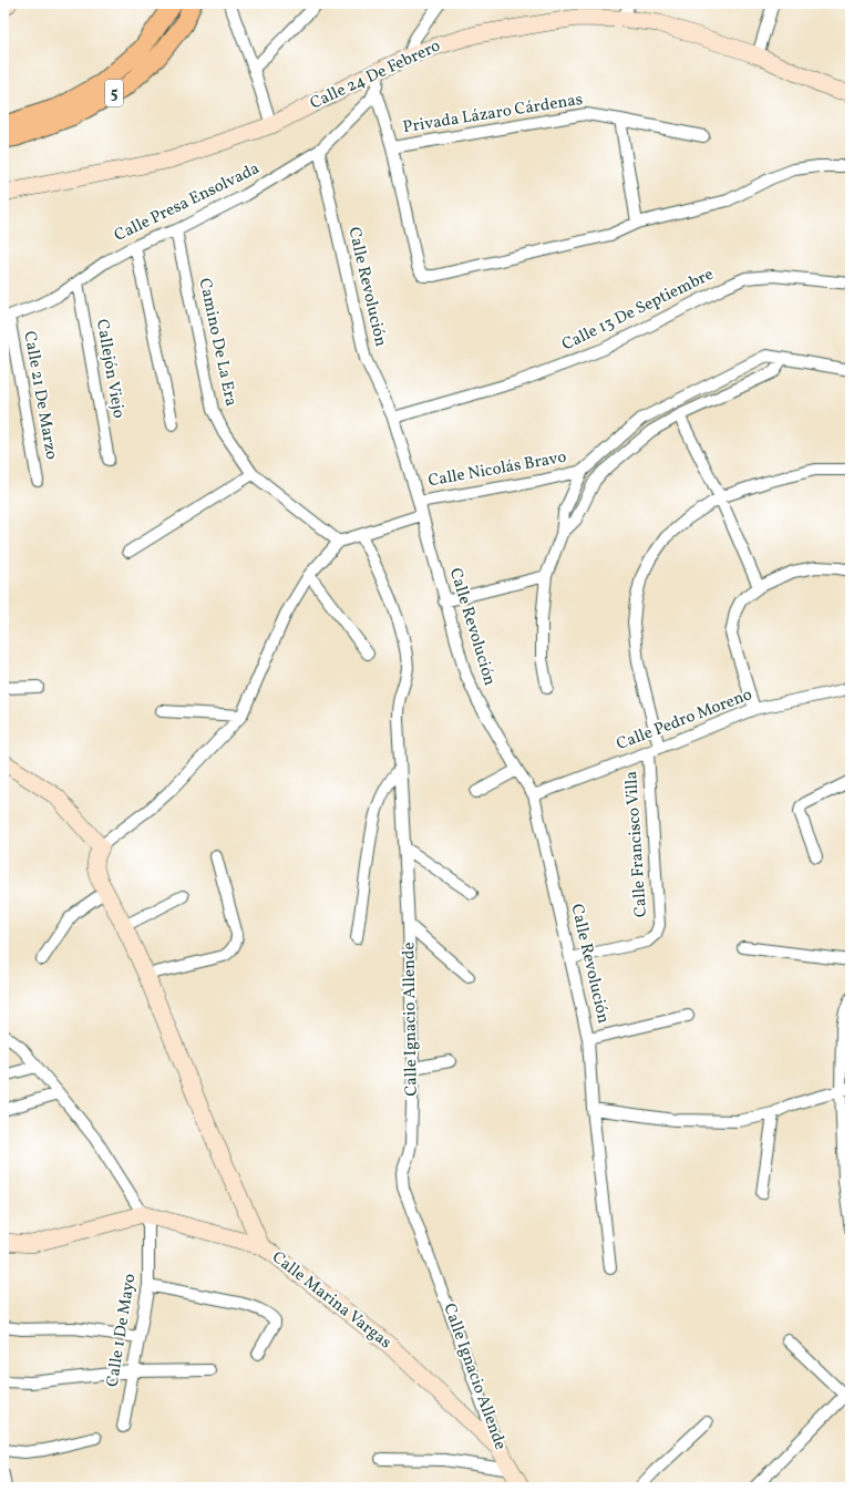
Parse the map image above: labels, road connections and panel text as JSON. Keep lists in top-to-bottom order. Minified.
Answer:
{"streets":{"main road":["5"],"street":["Calle 24 De Febrero","Privada Lázaro Cárdenas","Calle Presa Ensolvada","Calle Revolución","Calle 13 De Septiembre","Camino De La Era","Callejón Viejo","Calle 21 De Marzo","Calle Nicolás Bravo","Calle Pedro Moreno","Calle Francisco Villa","Calle Ignacio Allende","Calle Marina Vargas","Calle 1 De Mayo"]},"crossings":[["Calle Presa Ensolvada","Calle Revolución"],["Calle Presa Ensolvada","Camino De La Era"],["Calle Presa Ensolvada","Callejón Viejo"],["Calle Presa Ensolvada","Calle 21 De Marzo"],["Calle Revolución","Calle 13 De Septiembre"],["Calle Revolución","Calle Nicolás Bravo"],["Calle Revolución","Calle Pedro Moreno"],["Calle Revolución","Calle Francisco Villa"],["Calle Pedro Moreno","Calle Francisco Villa"],["Calle Ignacio Allende","Calle Marina Vargas"],["Calle Marina Vargas","Calle 1 De Mayo"]]}
